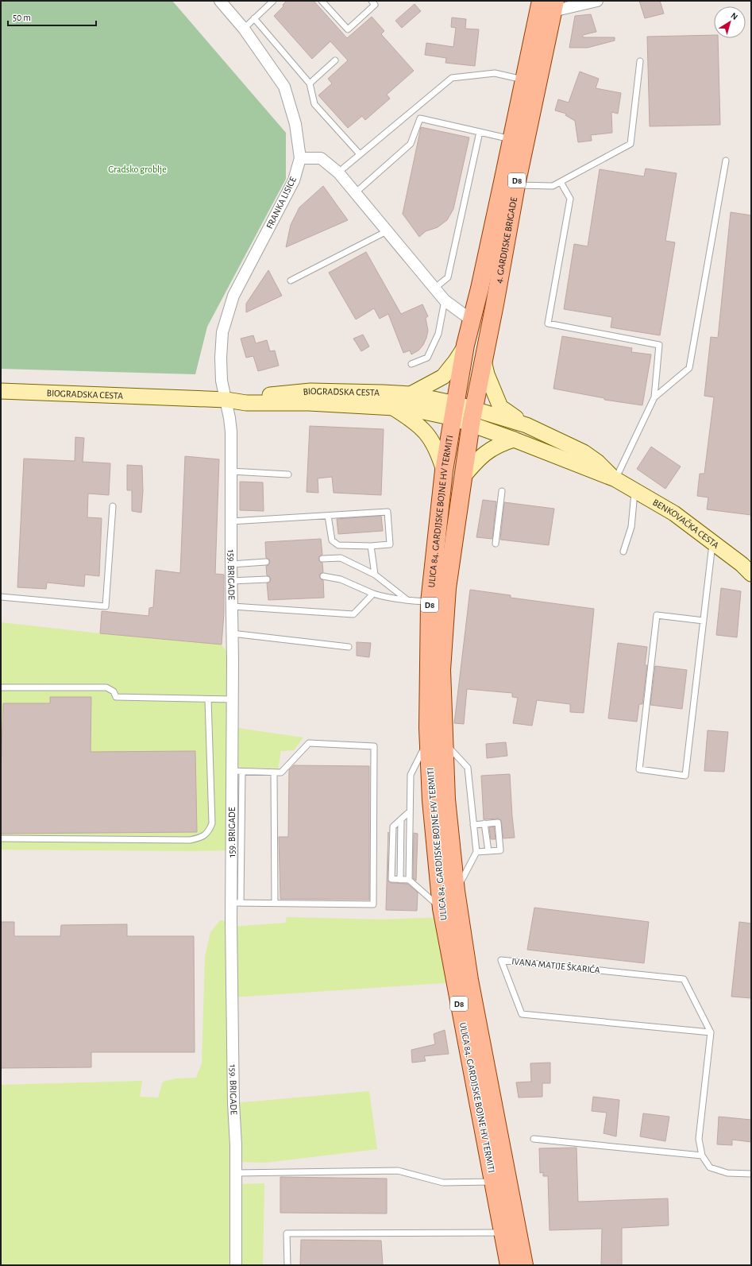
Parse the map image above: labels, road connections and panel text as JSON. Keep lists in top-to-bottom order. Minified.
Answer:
{"streets":{"main road":["D8","4. GARDIJSKE BRIGADE","BIOGRADSKA CESTA","ULICA 84. GARDIJSKE BOJNE HV TERMITI","BENKOVAČKA CESTA"],"street":["FRANKA LISICE","159. BRIGADE"],"lane":["IVANA MATIJE ŠKARIĆA"]},"crossings":[["FRANKA LISICE","BIOGRADSKA CESTA"],["FRANKA LISICE","159. BRIGADE"],["4. GARDIJSKE BRIGADE","BIOGRADSKA CESTA"],["4. GARDIJSKE BRIGADE","ULICA 84. GARDIJSKE BOJNE HV TERMITI"],["4. GARDIJSKE BRIGADE","BENKOVAČKA CESTA"],["BIOGRADSKA CESTA","ULICA 84. GARDIJSKE BOJNE HV TERMITI"],["BIOGRADSKA CESTA","159. BRIGADE"],["ULICA 84. GARDIJSKE BOJNE HV TERMITI","BENKOVAČKA CESTA"]],"parks":["Gradsko groblje"],"scale_bar":"50 m","north":"top right"}
